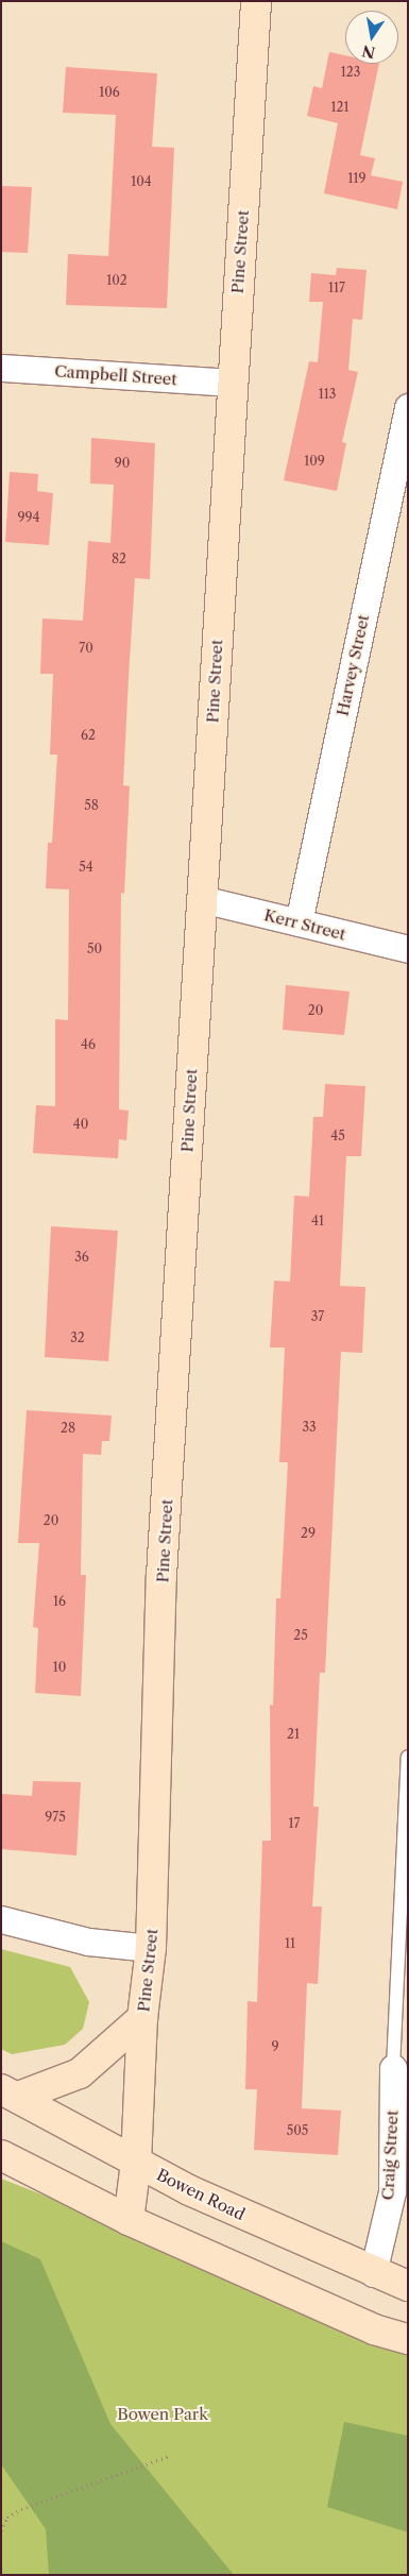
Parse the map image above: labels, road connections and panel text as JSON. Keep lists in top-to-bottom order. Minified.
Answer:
{"streets":{"street":["Pine Street","Campbell Street","Harvey Street","Kerr Street","Craig Street","Bowen Road"]},"crossings":[["Pine Street","Campbell Street"],["Pine Street","Kerr Street"],["Pine Street","Bowen Road"],["Harvey Street","Kerr Street"],["Craig Street","Bowen Road"]],"parks":["Bowen Park"],"house_numbers":["123","106","121","119","104","102","117","113","109","90","994","82","70","62","58","54","50","20","46","40","45","41","36","37","32","33","28","20","29","16","25","10","21","975","17","11","9","505"],"north":"bottom"}
